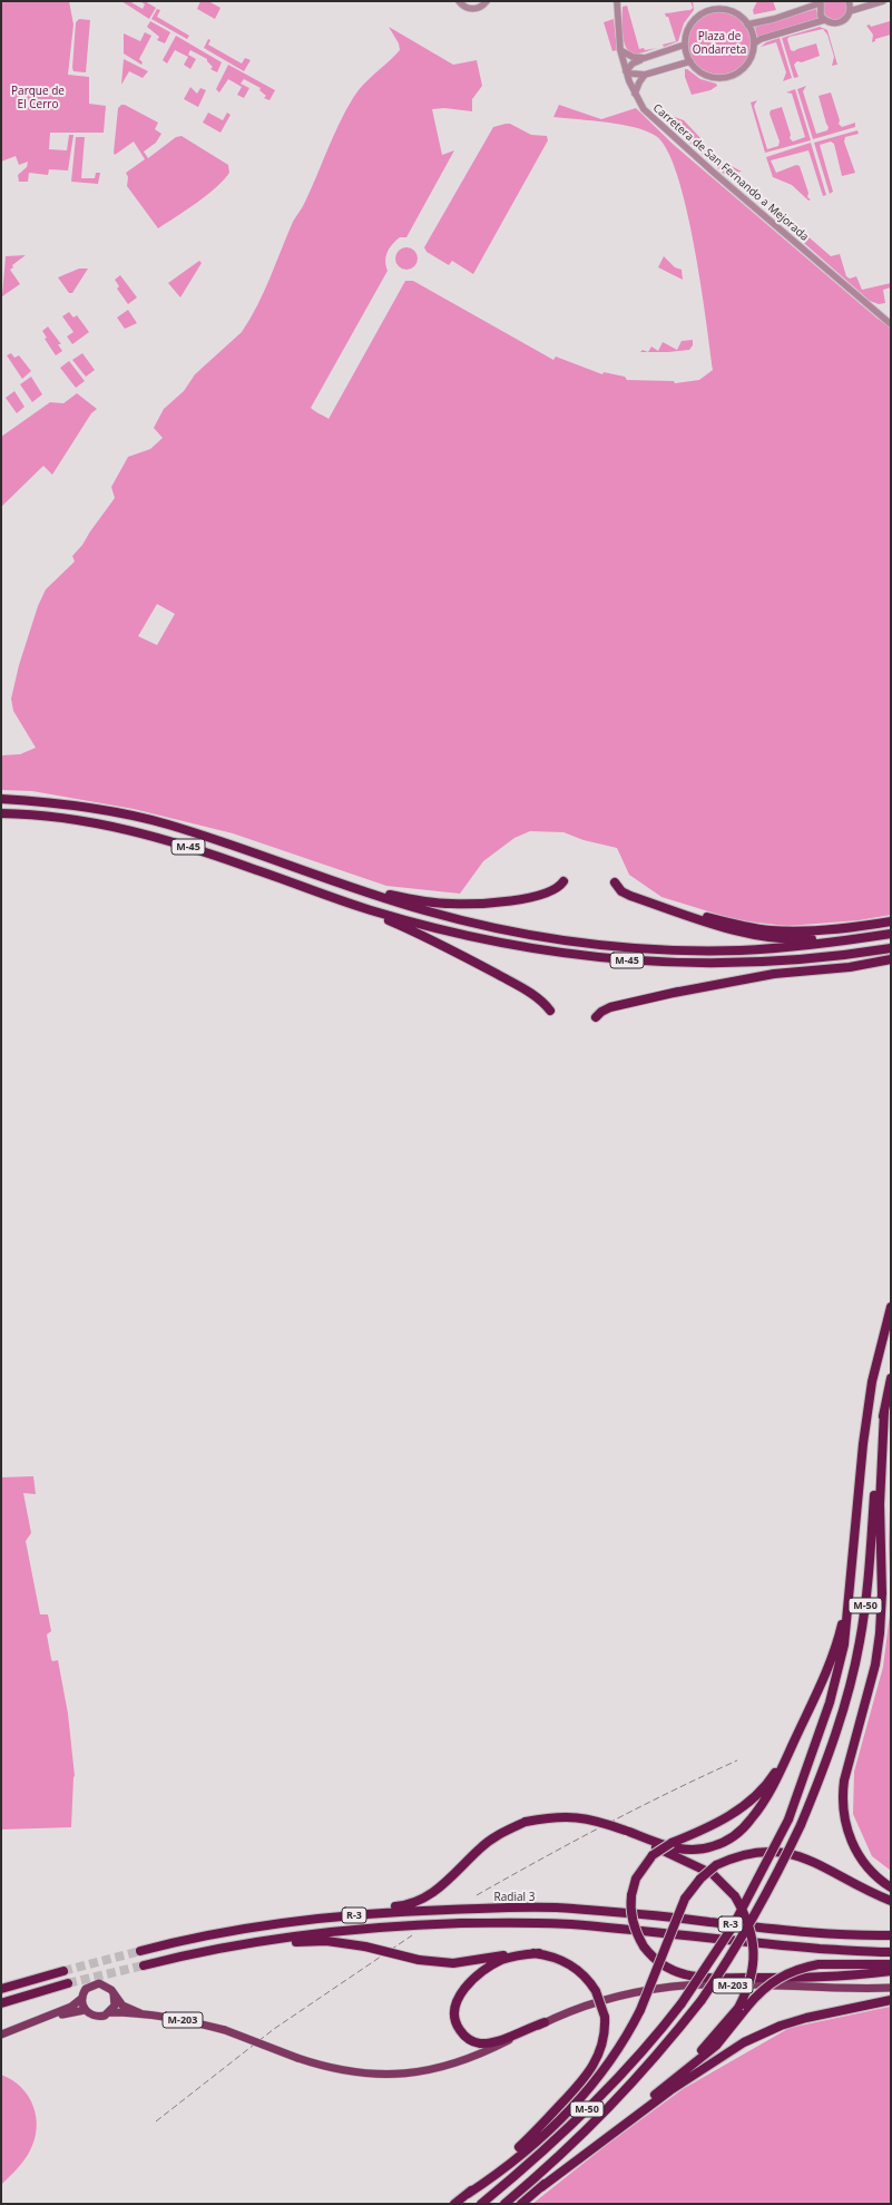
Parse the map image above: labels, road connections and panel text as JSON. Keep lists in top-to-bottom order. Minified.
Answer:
{"streets":{"highway":["M-45","M-50","Radial 3","R-3"],"main road":["M-203"],"street":["Carretera de San Fernando a Mejorada"]},"parks":["Plaza de Ondarreta","Parque de El Cerro"]}
